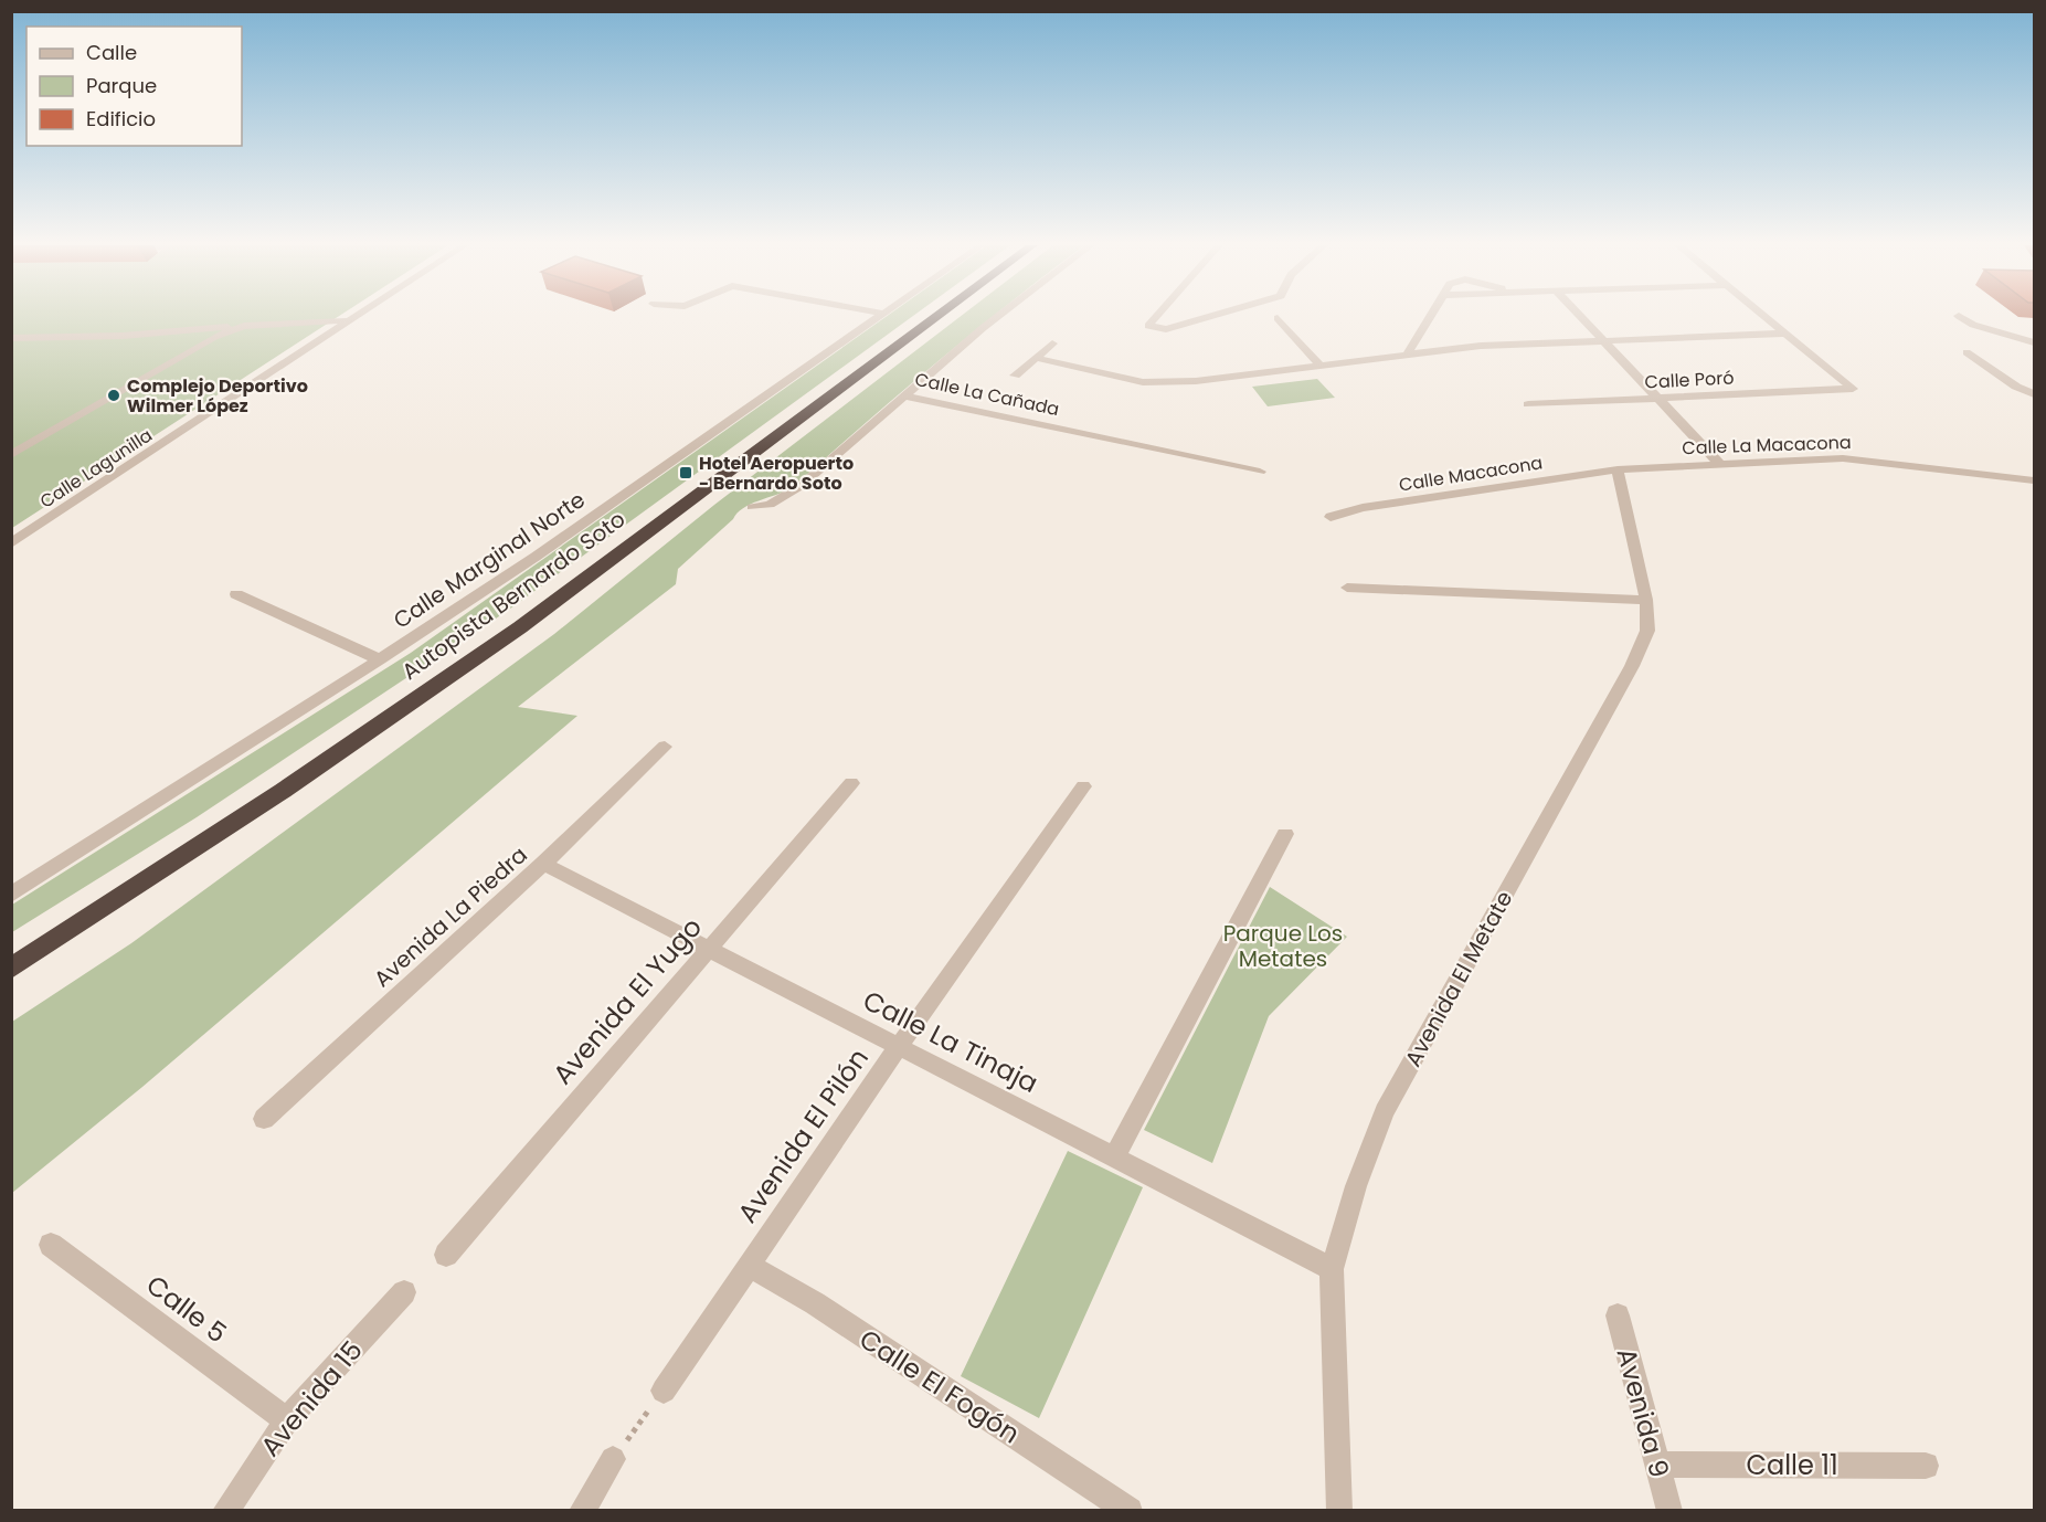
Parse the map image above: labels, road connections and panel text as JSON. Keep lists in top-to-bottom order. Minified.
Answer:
{"streets":{"highway":["Autopista Bernardo Soto"],"street":["Calle Poró","Calle La Cañada","Calle La Macacona","Calle Lagunilla","Calle Macacona","Calle Marginal Norte","Avenida La Piedra","Avenida El Metate","Avenida El Yugo","Calle La Tinaja","Avenida El Pilón","Calle 5","Calle El Fogón","Avenida 15","Avenida 9","Calle 11"]},"crossings":[["Calle La Macacona","Calle Macacona"],["Calle La Macacona","Avenida El Metate"],["Calle Macacona","Avenida El Metate"],["Avenida La Piedra","Calle La Tinaja"],["Avenida El Metate","Calle La Tinaja"],["Avenida El Yugo","Calle La Tinaja"],["Calle La Tinaja","Avenida El Pilón"],["Avenida El Pilón","Calle El Fogón"],["Calle 5","Avenida 15"],["Avenida 9","Calle 11"]],"parks":["Parque Los Metates"],"places":{"other":["Complejo Deportivo Wilmer López"],"transit":["Hotel Aeropuerto - Bernardo Soto"]},"legend":["Calle","Parque","Edificio"]}
